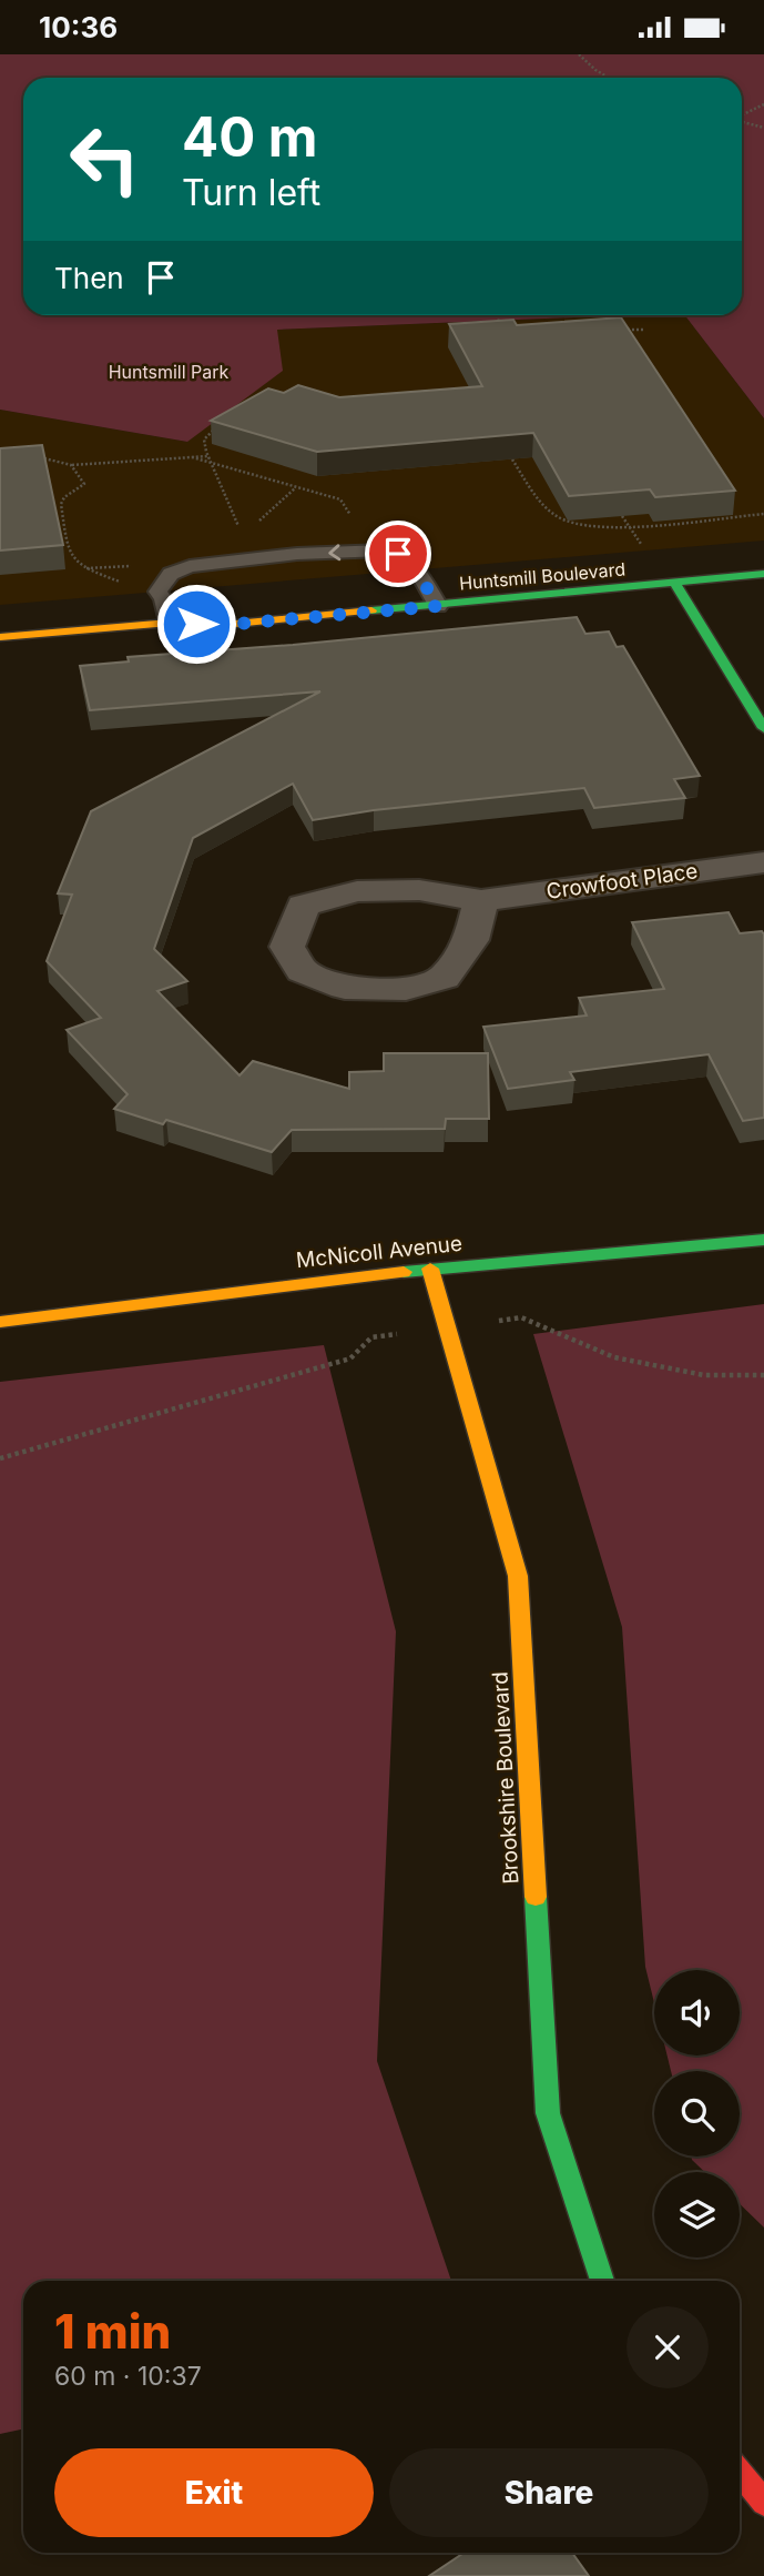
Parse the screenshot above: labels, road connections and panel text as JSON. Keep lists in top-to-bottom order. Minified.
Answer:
{"streets":{"street":["Huntsmill Boulevard","Crowfoot Place","McNicoll Avenue","Brookshire Boulevard"]},"crossings":[["McNicoll Avenue","Brookshire Boulevard"]],"parks":["Huntsmill Park"],"page":{"status":"10:36","turn":["40 m","Turn left"],"then":"Then","heading":["1 min","60 m · 10:37"],"buttons":["Exit","Share"]}}
